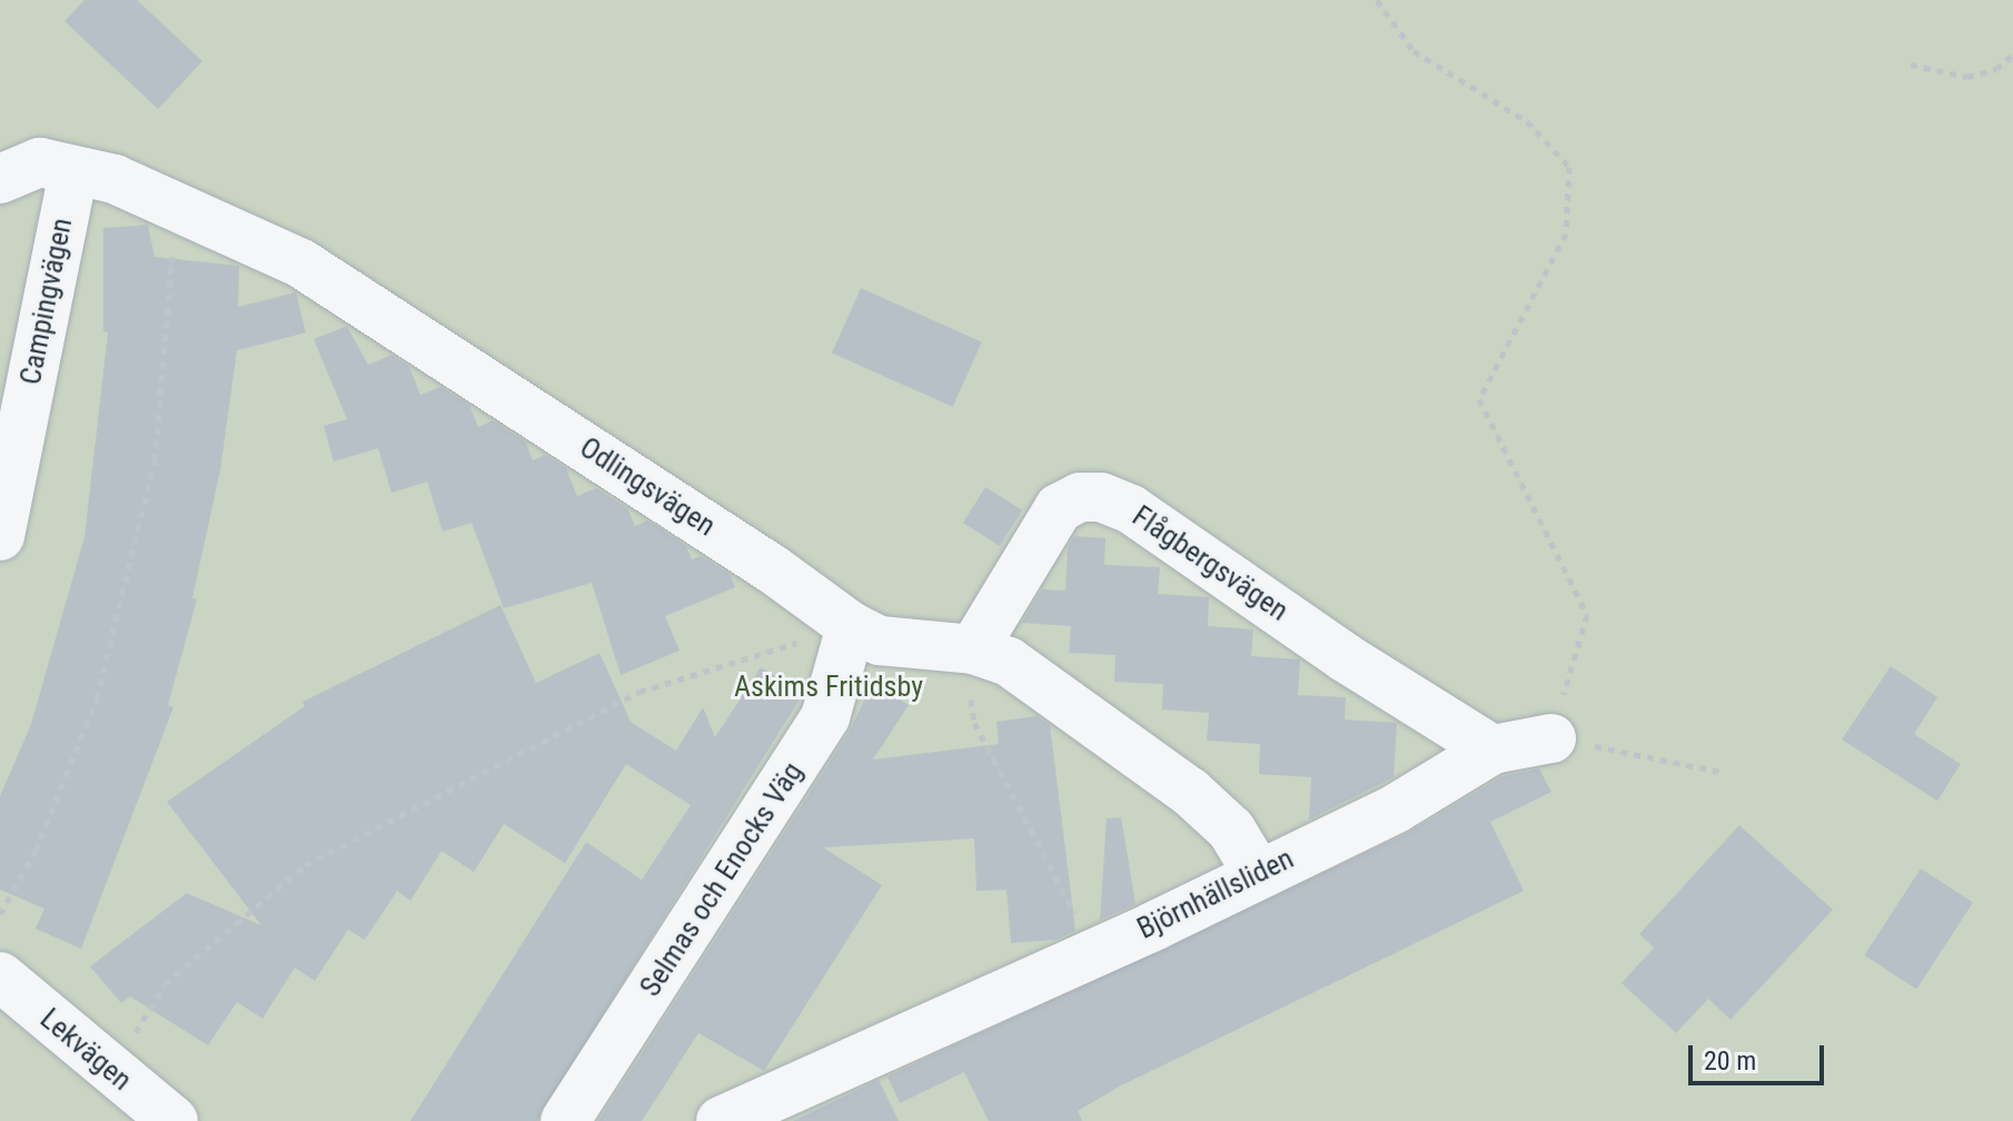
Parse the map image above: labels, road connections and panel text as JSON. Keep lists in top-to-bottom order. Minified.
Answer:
{"streets":{"lane":["Campingvägen","Odlingsvägen","Flågbergsvägen","Selmas och Enocks Väg","Björnhällsliden","Lekvägen"]},"crossings":[["Campingvägen","Odlingsvägen"],["Odlingsvägen","Flågbergsvägen"],["Odlingsvägen","Selmas och Enocks Väg"],["Odlingsvägen","Björnhällsliden"],["Flågbergsvägen","Björnhällsliden"]],"parks":["Askims Fritidsby"],"scale_bar":"20 m"}
